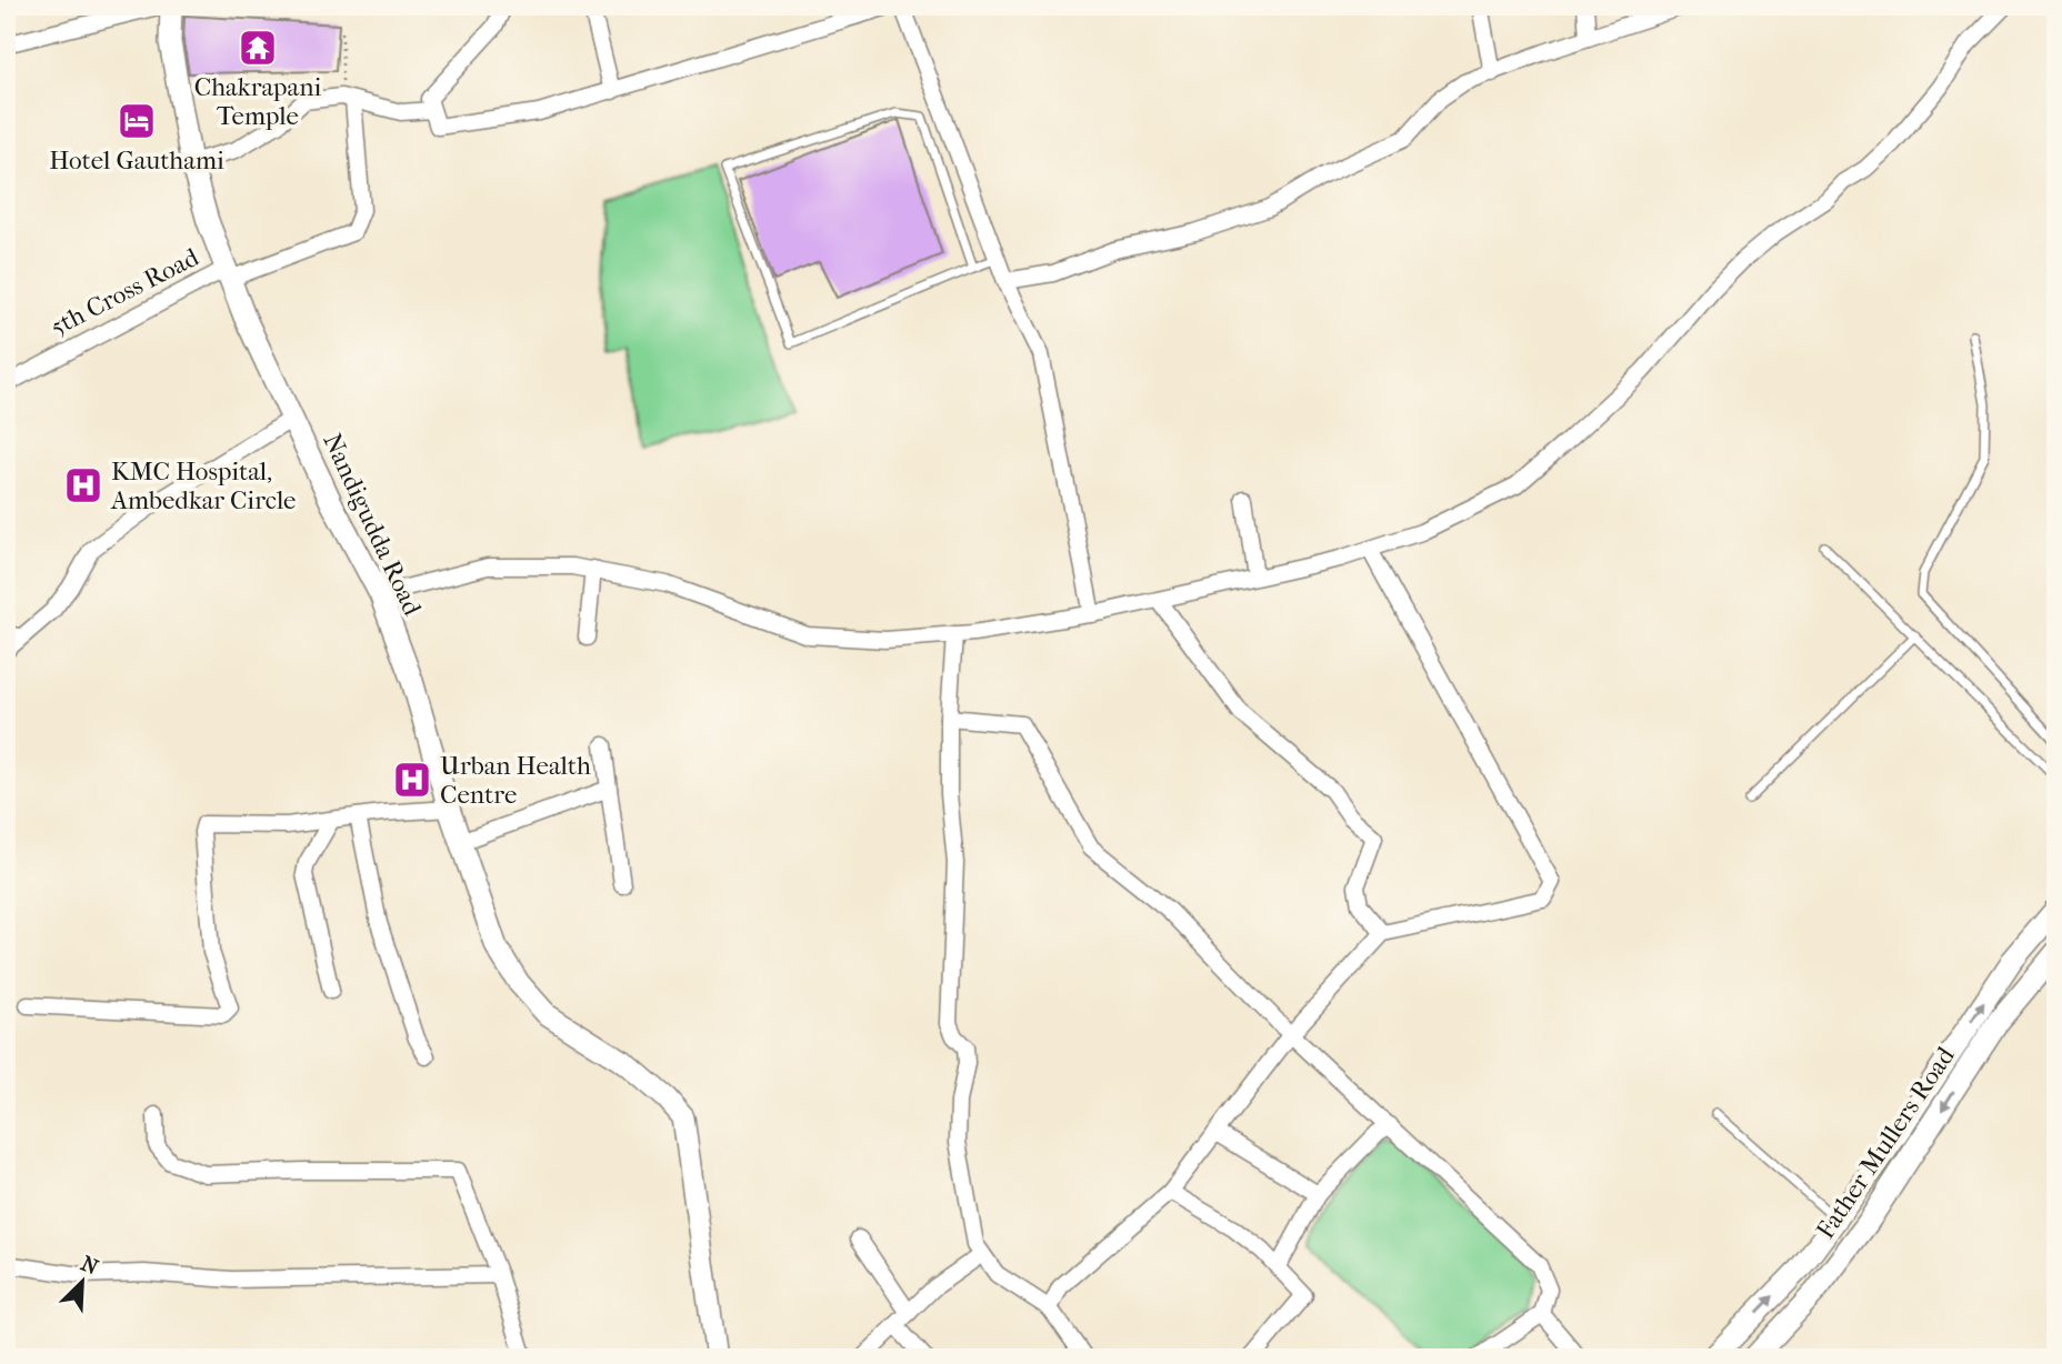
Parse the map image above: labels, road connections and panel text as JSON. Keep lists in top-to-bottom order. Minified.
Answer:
{"streets":{"street":["5th Cross Road","Nandigudda Road","Father Mullers Road"]},"crossings":[["5th Cross Road","Nandigudda Road"]],"places":{"temple":["Chakrapani Temple"],"hotel":["Hotel Gauthami"],"hospital":["KMC Hospital, Ambedkar Circle","Urban Health Centre"]},"north":"top right"}
